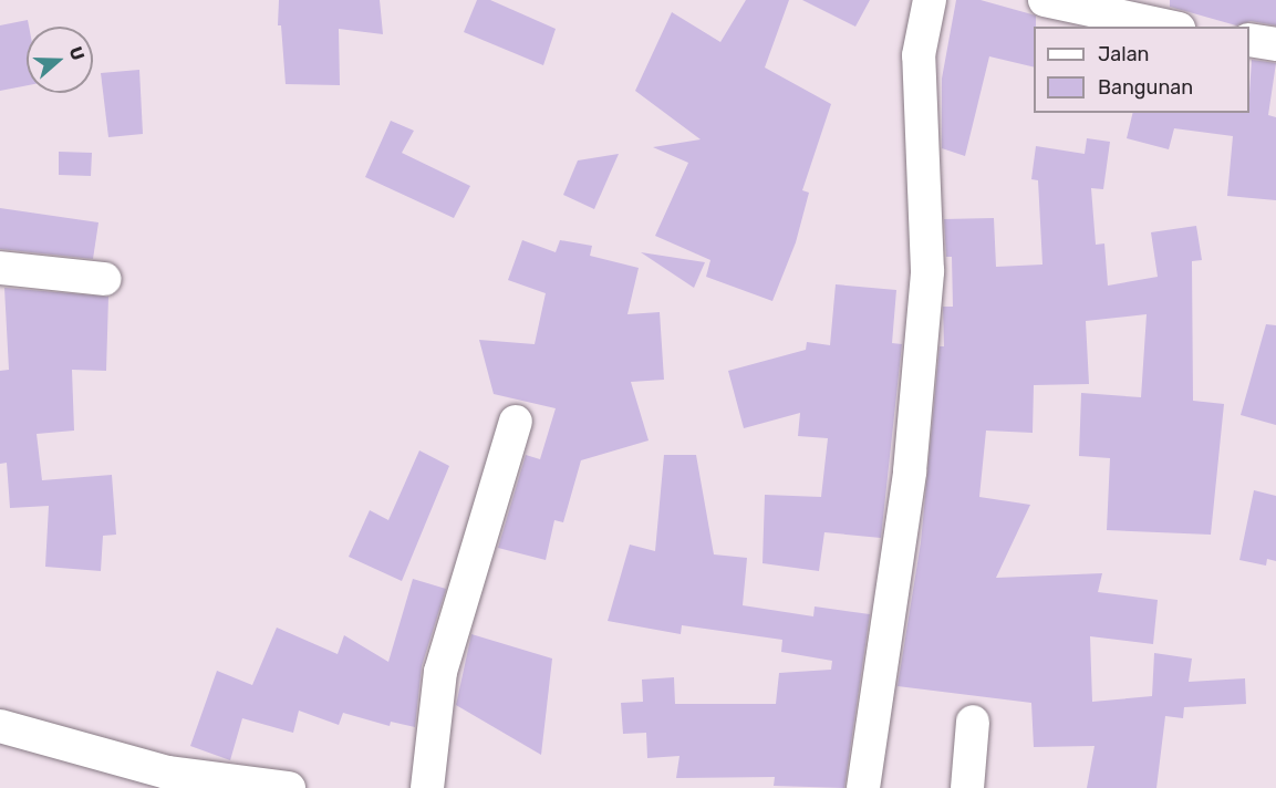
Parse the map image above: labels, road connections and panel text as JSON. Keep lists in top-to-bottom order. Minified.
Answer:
{"legend":["Jalan","Bangunan"],"north":"right"}
